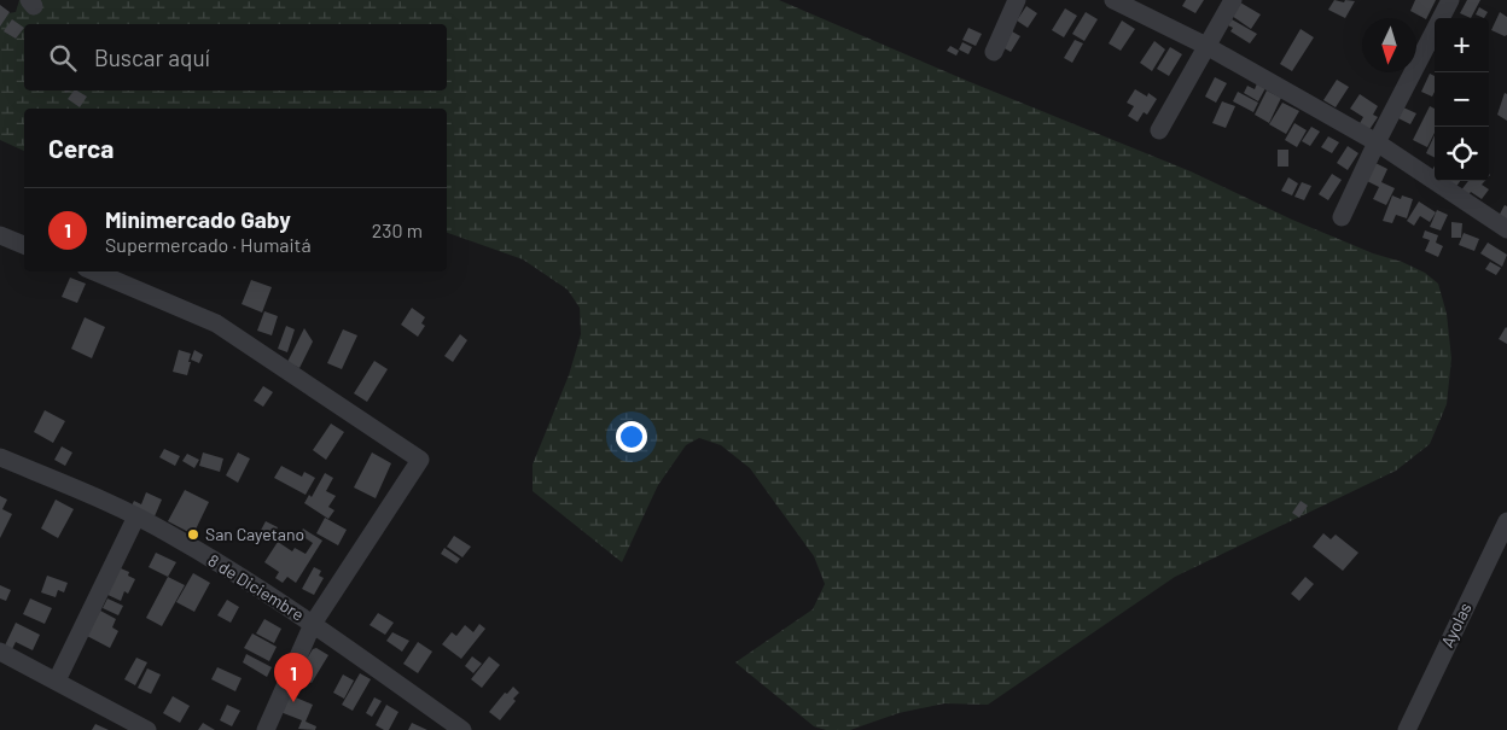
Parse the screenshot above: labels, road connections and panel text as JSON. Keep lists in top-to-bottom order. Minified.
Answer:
{"streets":{"street":["8 de Diciembre","Ayolas"]},"places":["San Cayetano"],"north":"bottom","page":{"map_buttons":["+","−"],"search":"Buscar aquí","heading":"Cerca","list":[{"mark":"1","name":"Minimercado Gaby","note":"Supermercado · Humaitá","value":"230 m"}],"pins":"1"}}
